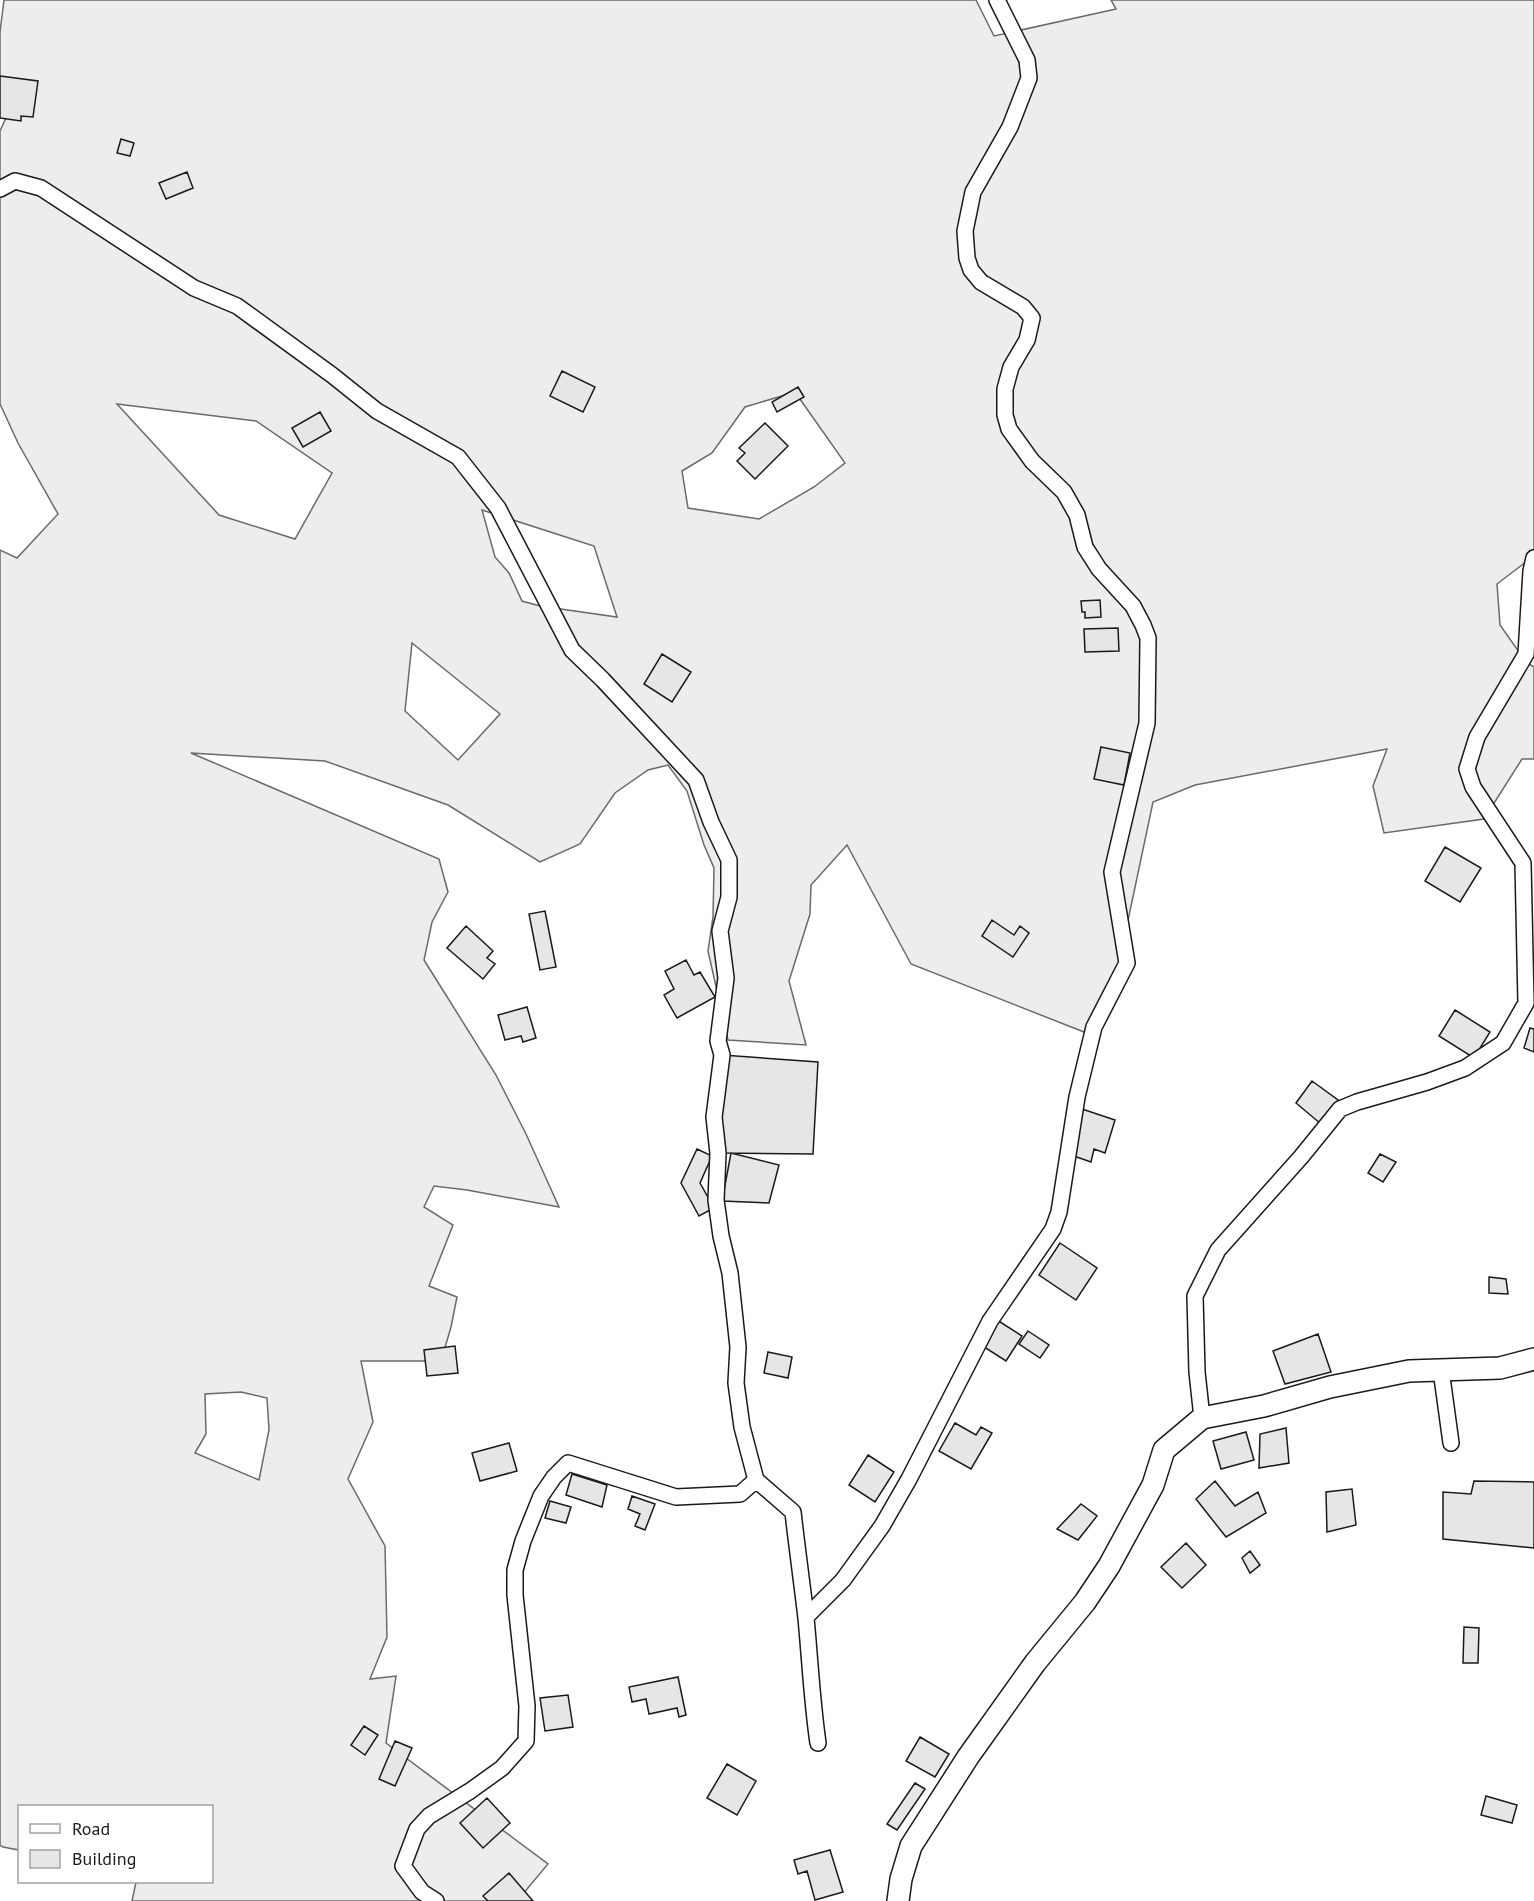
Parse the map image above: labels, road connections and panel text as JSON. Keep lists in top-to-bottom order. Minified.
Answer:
{"legend":["Road","Building"]}
